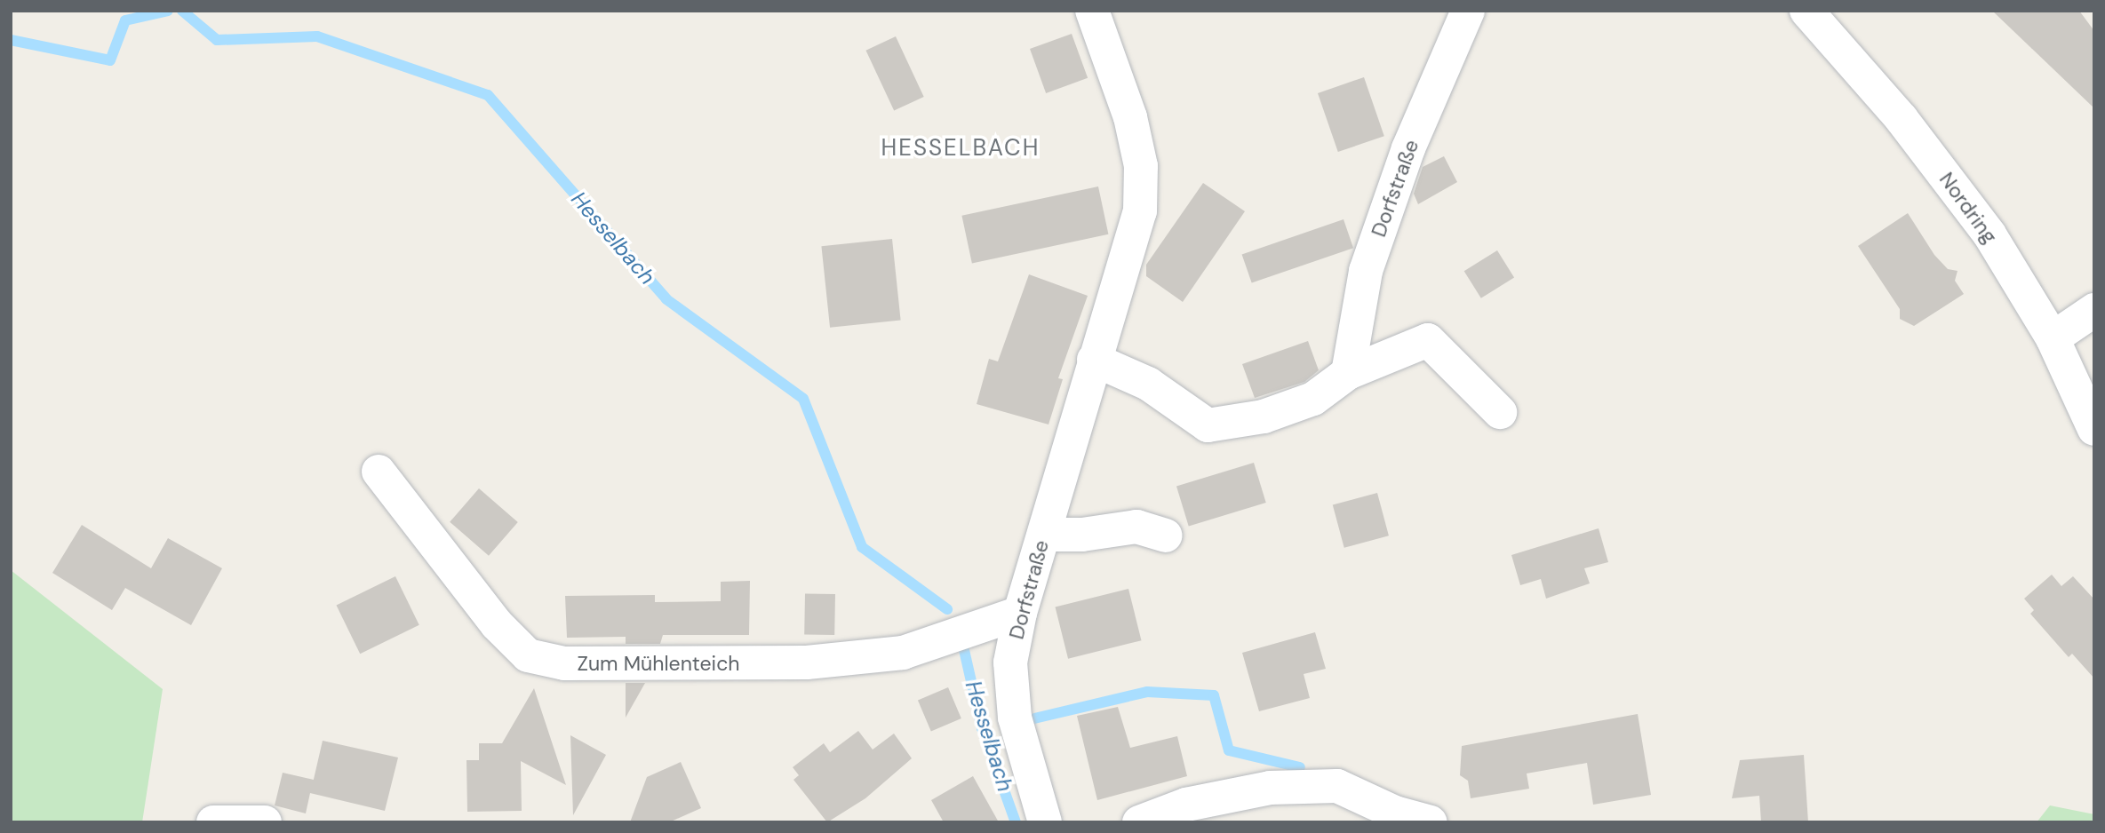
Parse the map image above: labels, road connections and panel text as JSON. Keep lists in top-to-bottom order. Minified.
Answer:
{"streets":{"street":["Dorfstraße","Nordring","Zum Mühlenteich"]},"crossings":[["Dorfstraße","Zum Mühlenteich"]],"districts":["HESSELBACH"],"water":["Hesselbach"]}
